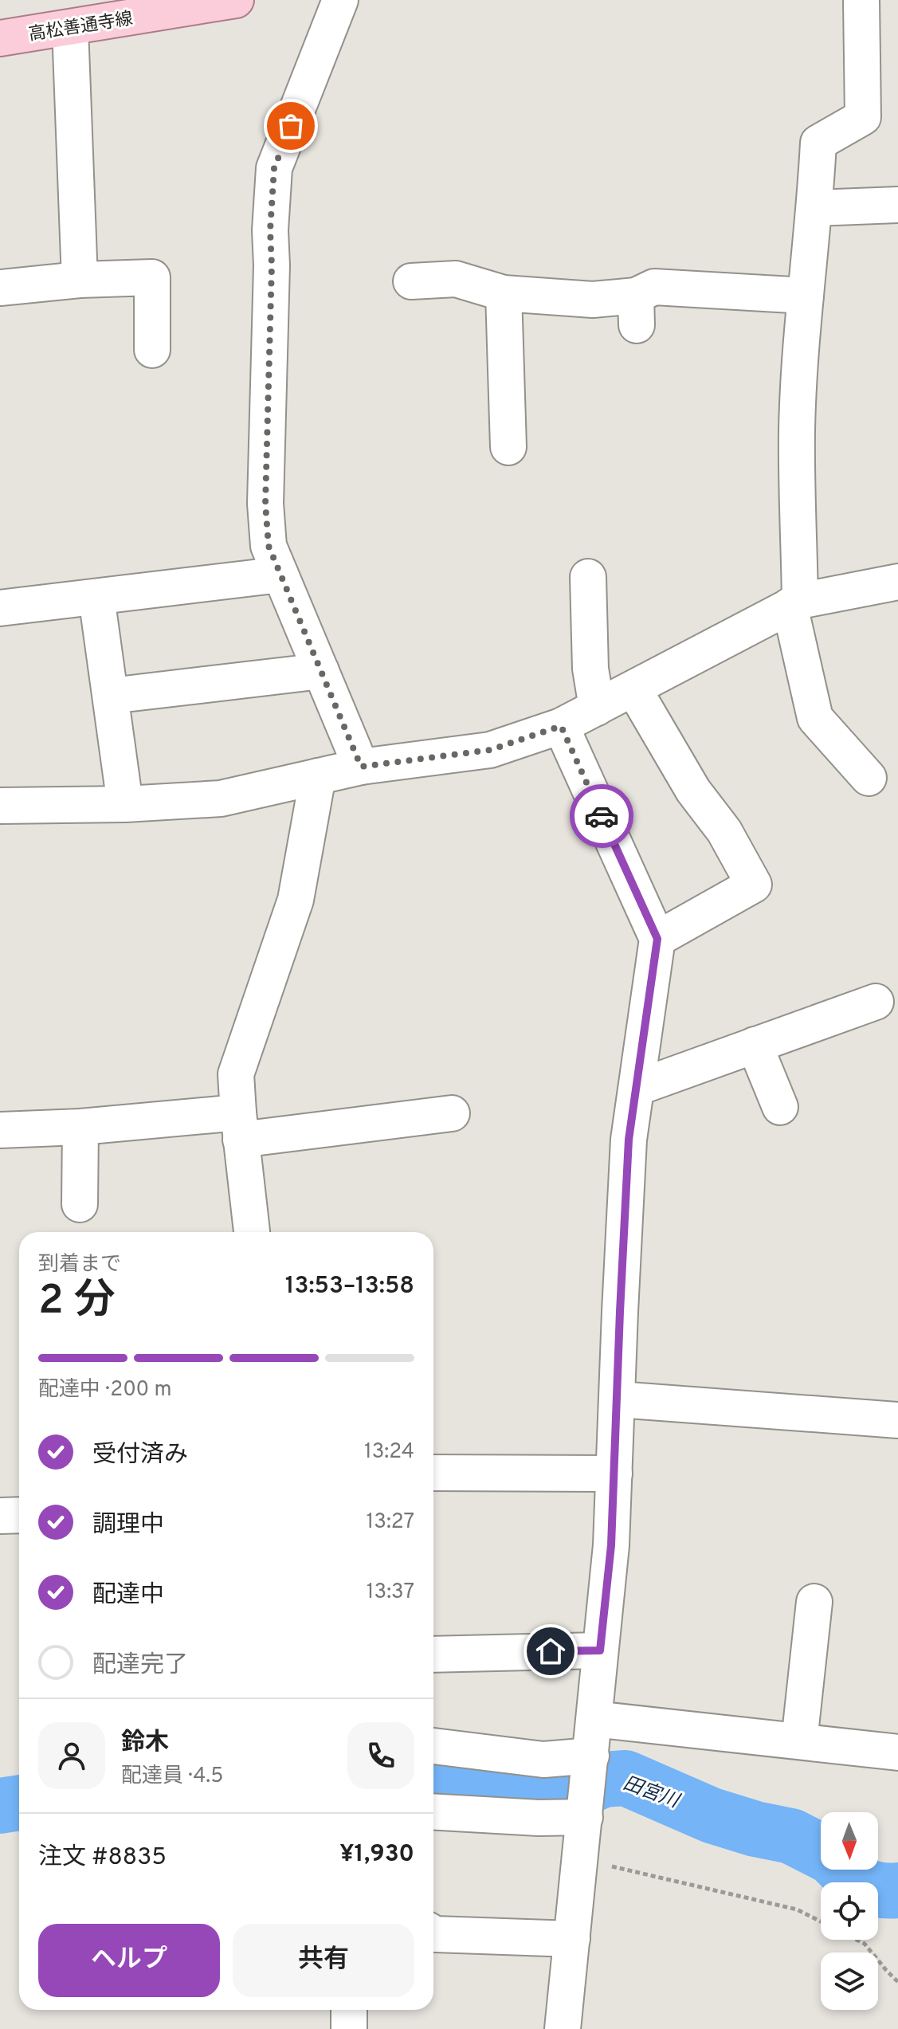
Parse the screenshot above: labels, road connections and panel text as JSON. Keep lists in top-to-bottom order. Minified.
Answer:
{"streets":{"main road":["高松善通寺線"]},"water":["田宮川"],"north":"bottom","page":{"heading":["2 分","到着まで","13:53–13:58"],"panel":["鈴木","配達員 · 4.5","注文 #8835","¥1,930"],"bar":"配達中 · 200 m","list":[["受付済み","13:24"],["調理中","13:27"],["配達中","13:37"],"配達完了"],"buttons":["ヘルプ","共有"]}}
